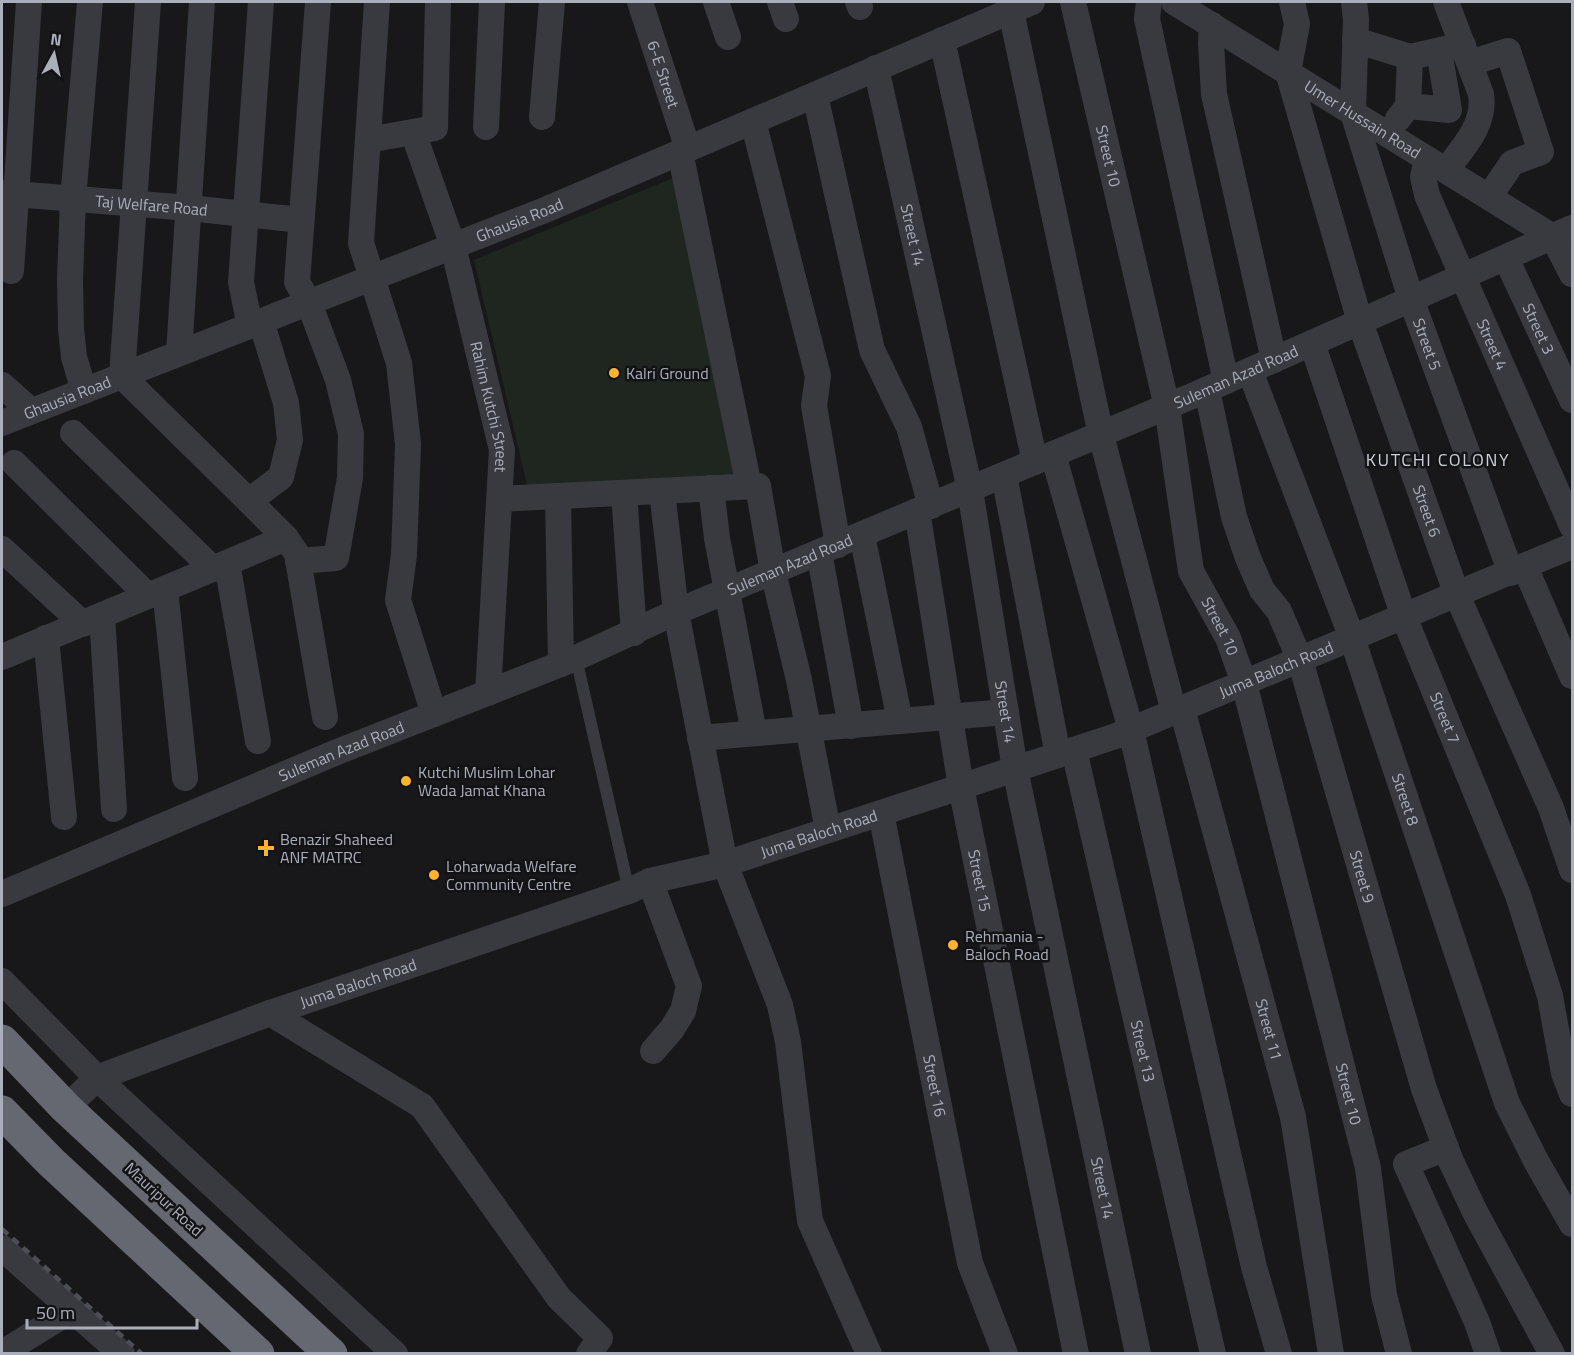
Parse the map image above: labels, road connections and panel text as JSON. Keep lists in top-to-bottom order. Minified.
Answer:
{"streets":{"highway":["Mauripur Road"],"street":["6-E Street","Umer Hussain Road","Street 10","Taj Welfare Road","Ghausia Road","Street 14","Street 3","Street 5","Street 4","Suleman Azad Road","Rahim Kutchi Street","Street 6","Juma Baloch Road","Street 7","Street 8","Street 9","Street 15","Street 11","Street 13","Street 16"]},"crossings":[["6-E Street","Ghausia Road"],["6-E Street","Suleman Azad Road"],["Umer Hussain Road","Street 5"],["Umer Hussain Road","Street 4"],["Umer Hussain Road","Suleman Azad Road"],["Umer Hussain Road","Street 6"],["Street 10","Suleman Azad Road"],["Street 10","Juma Baloch Road"],["Ghausia Road","Street 14"],["Ghausia Road","Rahim Kutchi Street"],["Ghausia Road","Street 15"],["Ghausia Road","Street 11"],["Street 14","Suleman Azad Road"],["Street 14","Juma Baloch Road"],["Street 3","Suleman Azad Road"],["Street 5","Suleman Azad Road"],["Street 5","Juma Baloch Road"],["Street 4","Suleman Azad Road"],["Suleman Azad Road","Rahim Kutchi Street"],["Suleman Azad Road","Street 6"],["Suleman Azad Road","Street 7"],["Suleman Azad Road","Street 8"],["Suleman Azad Road","Street 9"],["Suleman Azad Road","Street 15"],["Suleman Azad Road","Street 11"],["Suleman Azad Road","Street 13"],["Street 6","Juma Baloch Road"],["Juma Baloch Road","Street 7"],["Juma Baloch Road","Street 8"],["Juma Baloch Road","Street 9"],["Juma Baloch Road","Street 15"],["Juma Baloch Road","Street 11"],["Juma Baloch Road","Street 13"],["Juma Baloch Road","Street 16"],["Juma Baloch Road","Mauripur Road"]],"districts":["KUTCHI COLONY"],"places":{"other":["Kalri Ground","Kutchi Muslim Lohar Wada Jamat Khana","Loharwada Welfare Community Centre","Rehmania - Baloch Road"],"health":["Benazir Shaheed ANF MATRC"]},"scale_bar":"50 m","north":"top"}
